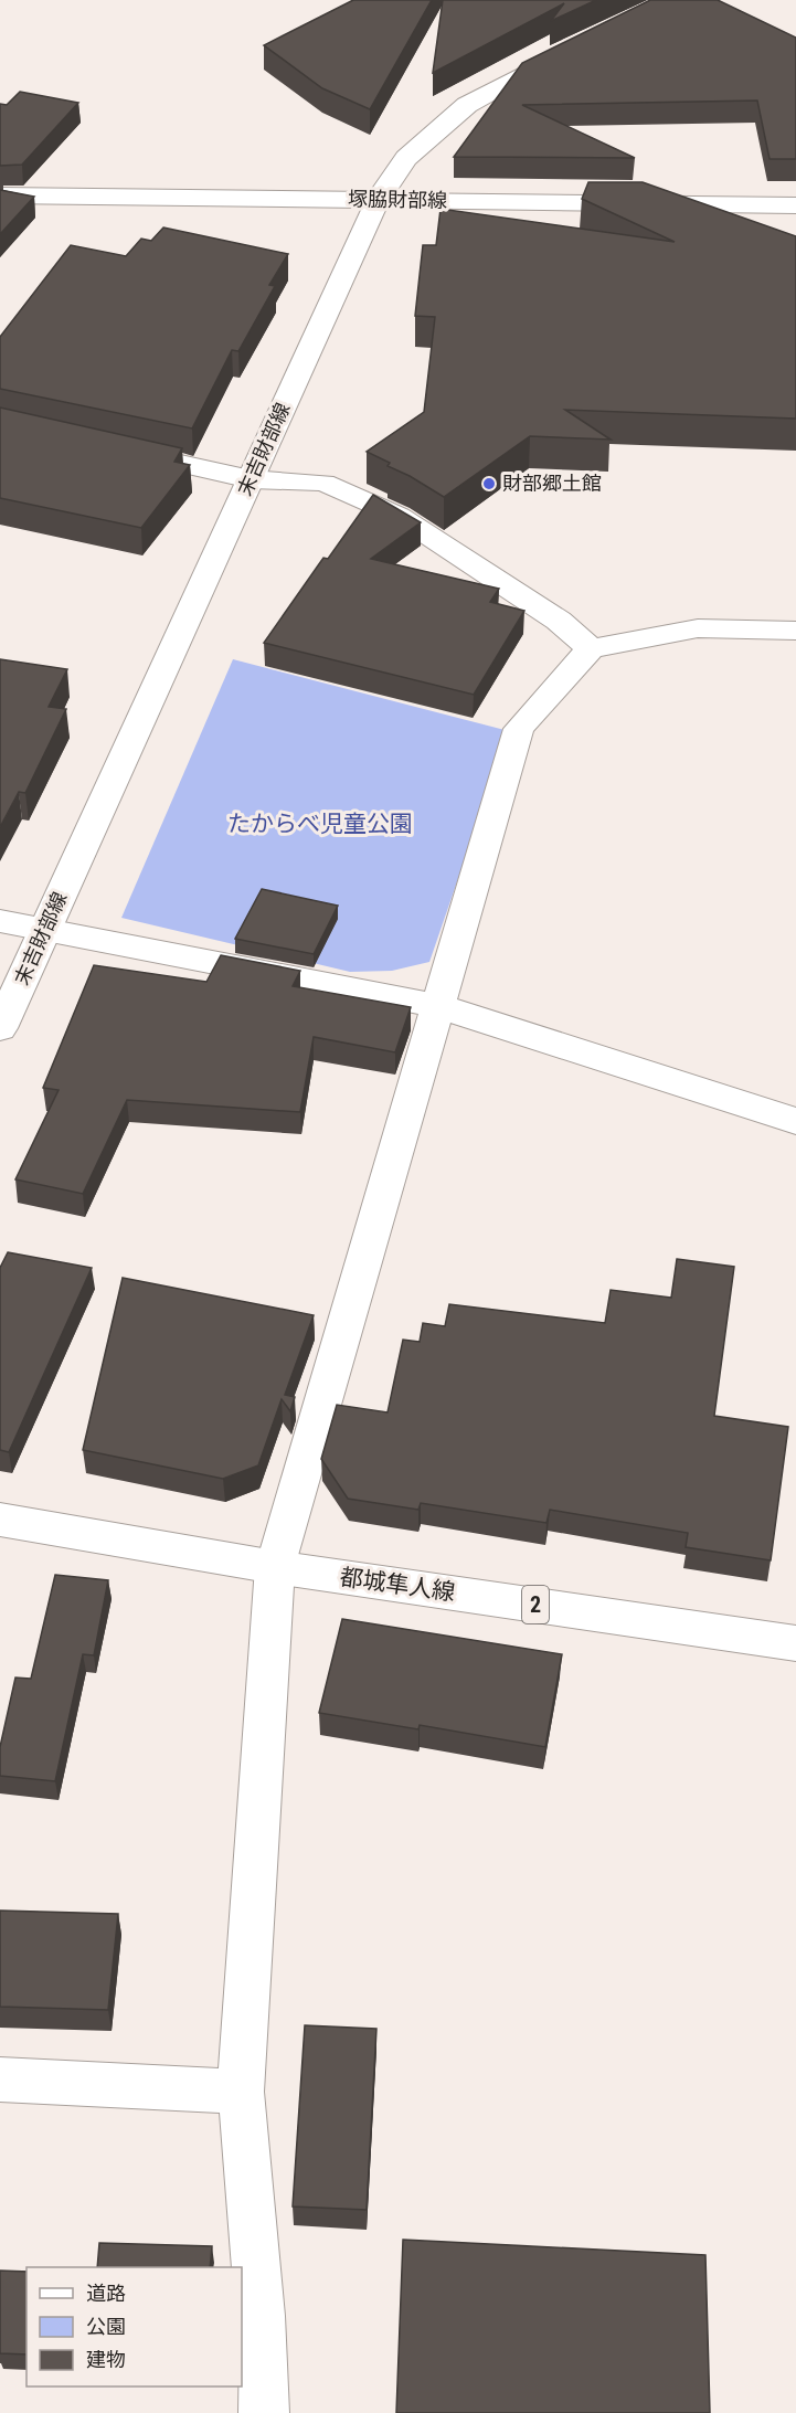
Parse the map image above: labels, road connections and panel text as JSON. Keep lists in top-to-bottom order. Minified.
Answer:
{"streets":{"street":["塚脇財部線","末吉財部線","都城隼人線","2"]},"crossings":[["塚脇財部線","末吉財部線"]],"parks":["たからべ児童公園"],"places":["財部郷土館"],"legend":["道路","公園","建物"]}
